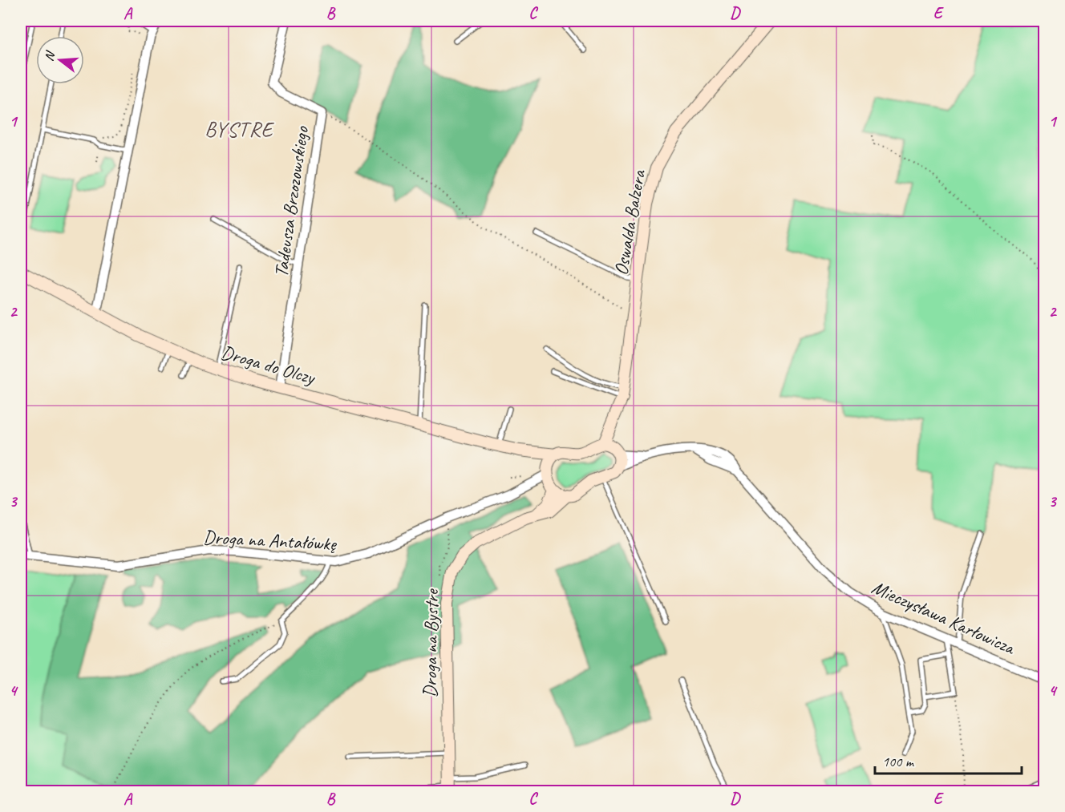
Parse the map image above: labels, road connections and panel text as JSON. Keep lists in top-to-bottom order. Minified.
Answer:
{"streets":{"street":["Tadeusza Brzozowskiego","Oswalda Balzera","Droga do Olczy","Droga na Antałówkę","Mieczysława Karłowicza","Droga na Bystre"]},"crossings":[["Tadeusza Brzozowskiego","Droga do Olczy"],["Oswalda Balzera","Droga do Olczy"],["Oswalda Balzera","Mieczysława Karłowicza"],["Oswalda Balzera","Droga na Bystre"],["Droga do Olczy","Droga na Antałówkę"],["Droga do Olczy","Mieczysława Karłowicza"],["Droga do Olczy","Droga na Bystre"],["Droga na Antałówkę","Droga na Bystre"],["Mieczysława Karłowicza","Droga na Bystre"]],"districts":["BYSTRE"],"scale_bar":"100 m","north":"left","grid":{"columns":["A","B","C","D","E"],"rows":["1","2","3","4"]}}
